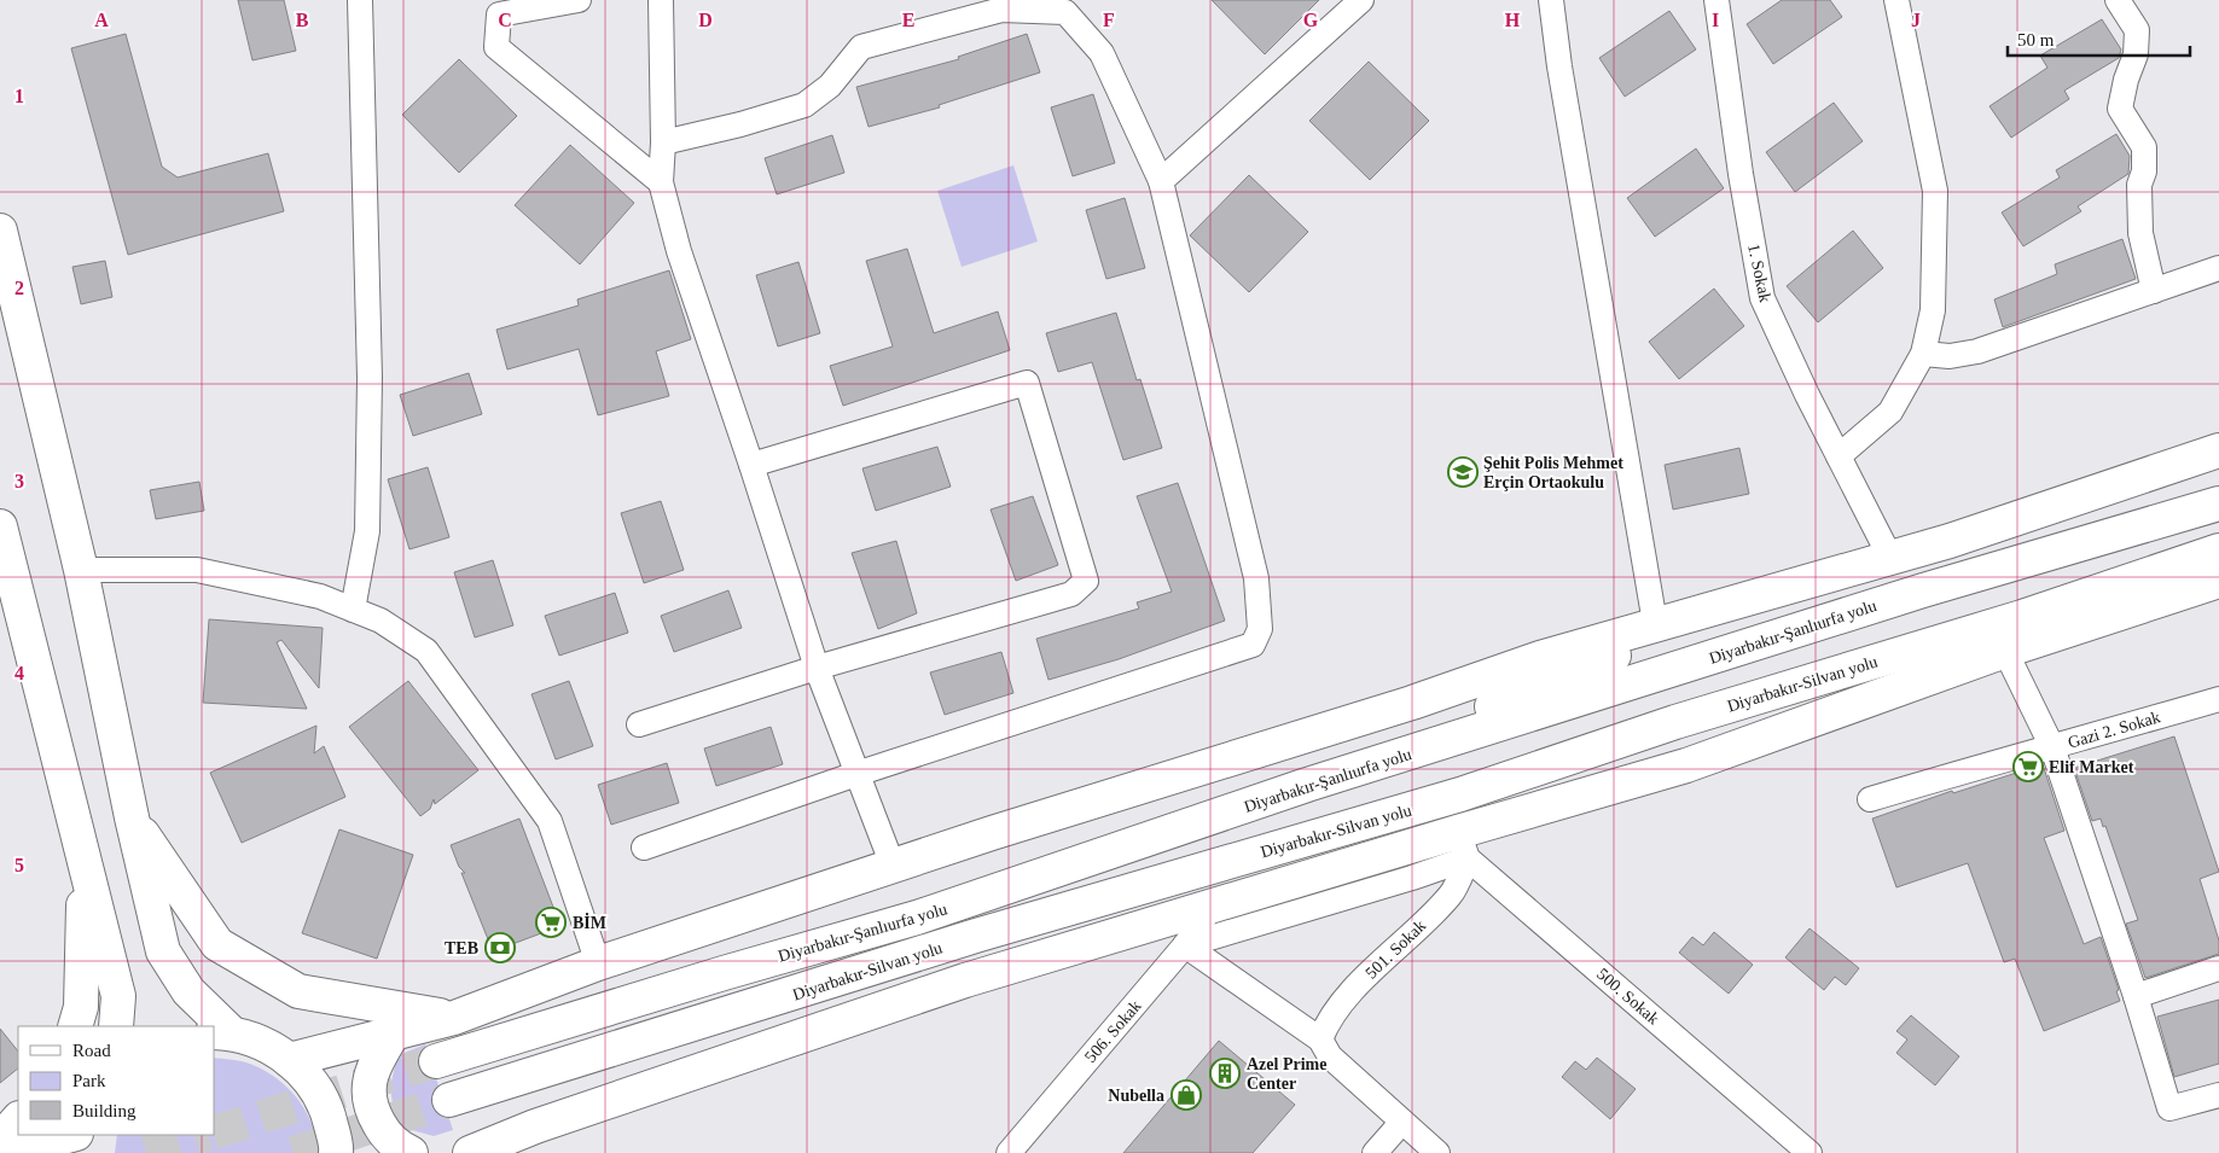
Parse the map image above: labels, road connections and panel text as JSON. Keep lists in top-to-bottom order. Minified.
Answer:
{"streets":{"highway":["Diyarbakır-Şanlıurfa yolu","Diyarbakır-Silvan yolu"],"street":["1. Sokak","Gazi 2. Sokak","501. Sokak","500. Sokak","506. Sokak"]},"crossings":[["501. Sokak","500. Sokak"]],"places":{"school or university":["Şehit Polis Mehmet Erçin Ortaokulu"],"supermarket":["Elif Market","BİM"],"bank":["TEB"],"building":["Azel Prime Center"],"shop":["Nubella"]},"legend":["Road","Park","Building"],"scale_bar":"50 m","grid":{"columns":["A","B","C","D","E","F","G","H","I","J"],"rows":["1","2","3","4","5"]}}
